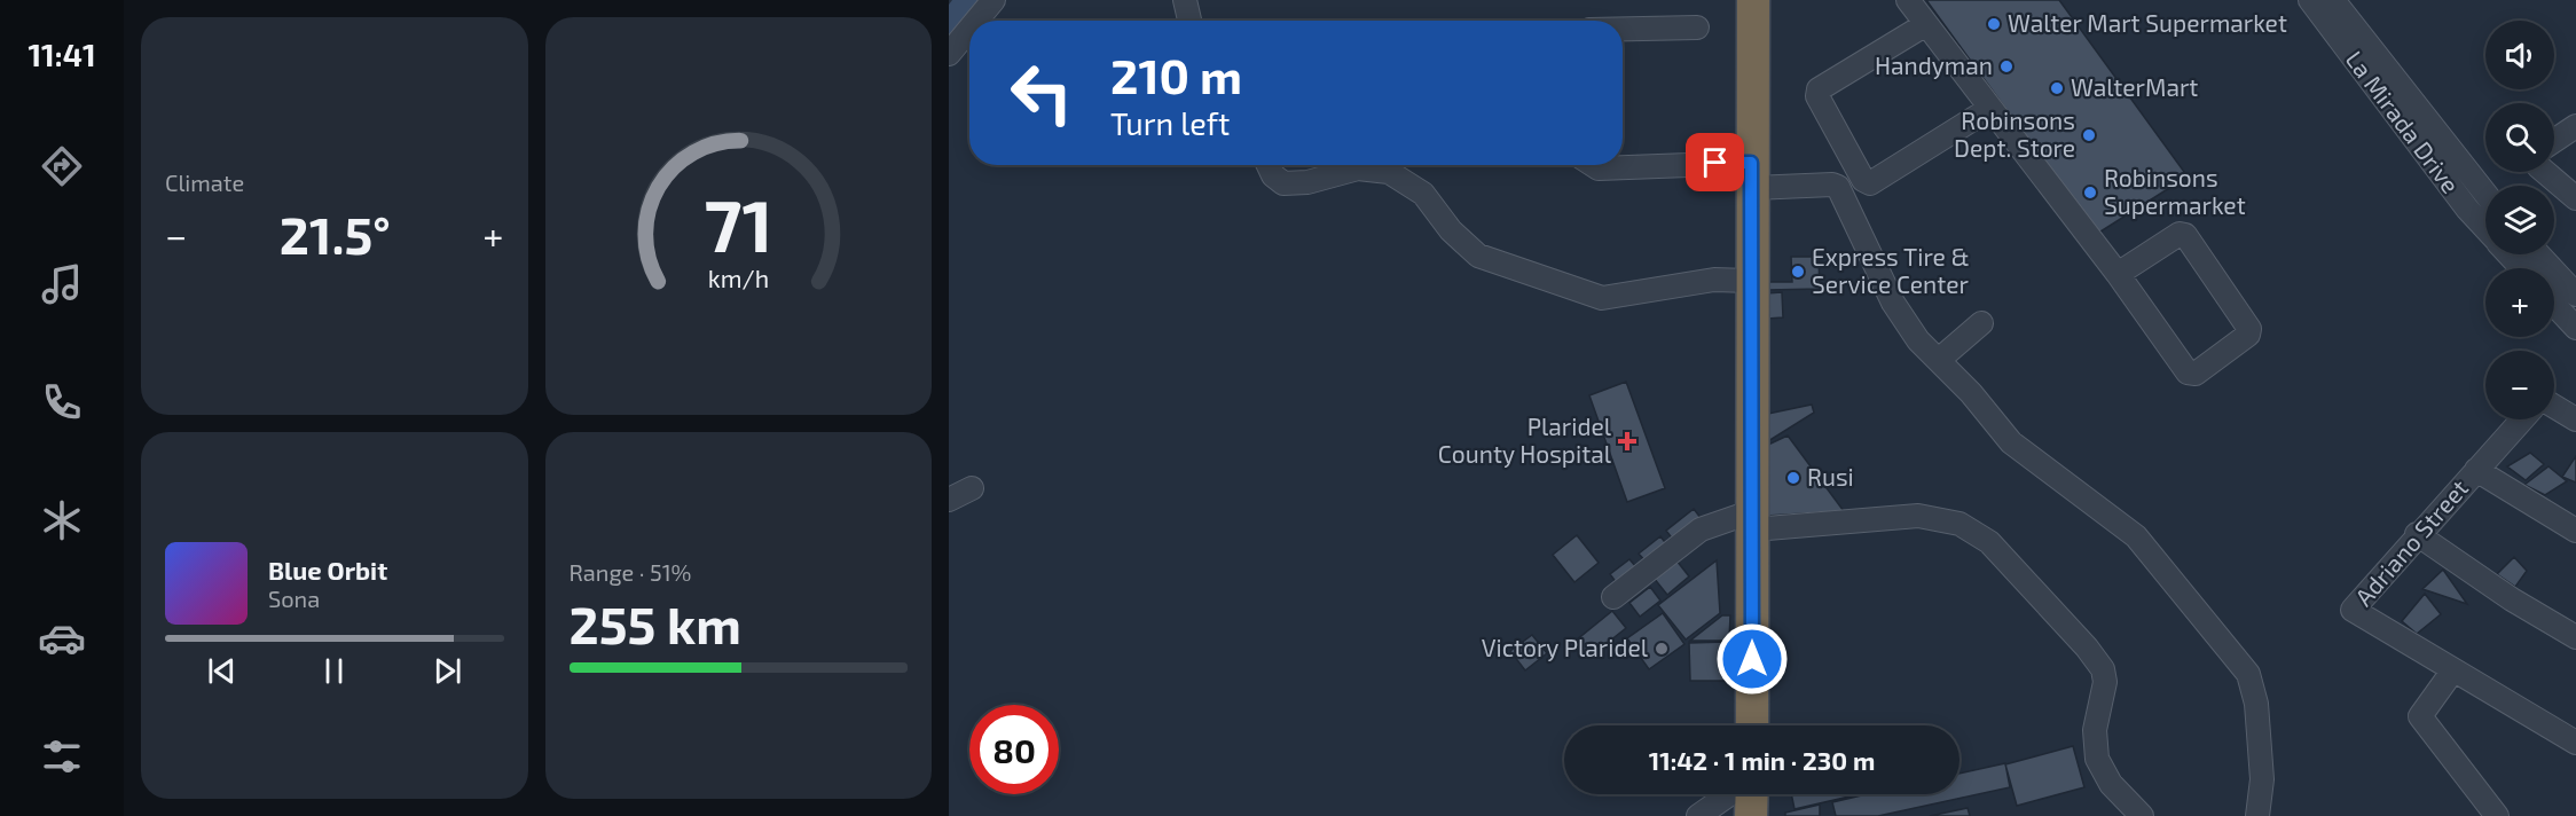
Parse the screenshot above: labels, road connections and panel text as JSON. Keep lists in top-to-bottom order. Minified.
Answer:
{"streets":{"street":["La Mirada Drive","Adriano Street"]},"places":{"other":["Walter Mart Supermarket","Handyman","WalterMart","Robinsons Dept. Store","Robinsons Supermarket","Express Tire & Service Center","Rusi","Victory Plaridel"],"health":["Plaridel County Hospital"]},"page":{"tabs":"11:41","tile":["Climate",["Range · 51%","255 km"]],"map_buttons":["+","−"],"turn":["210 m","Turn left"],"heat":["−","21.5°","+"],"song":["Blue Orbit","Sona"],"limit":"80","trip":"11:42 · 1 min · 230 m","gauge":["71","km/h"]}}
